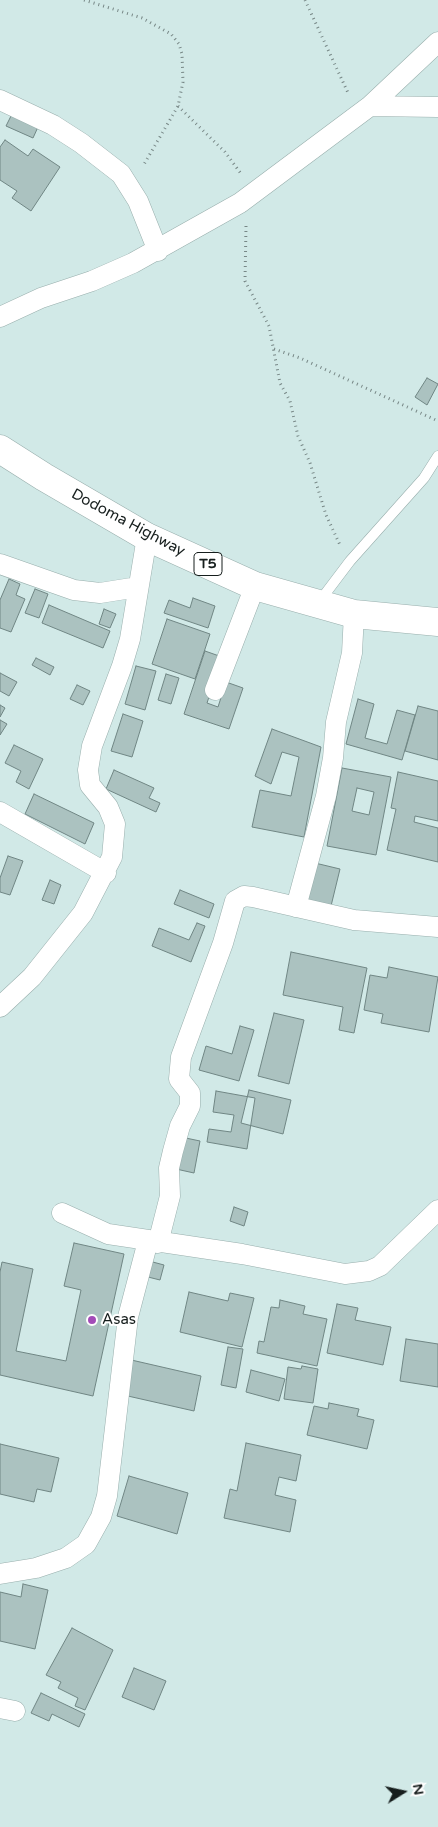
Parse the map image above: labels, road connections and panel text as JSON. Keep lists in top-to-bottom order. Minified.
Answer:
{"streets":{"highway":["Dodoma Highway","T5"]},"places":["Asas"],"north":"right"}
